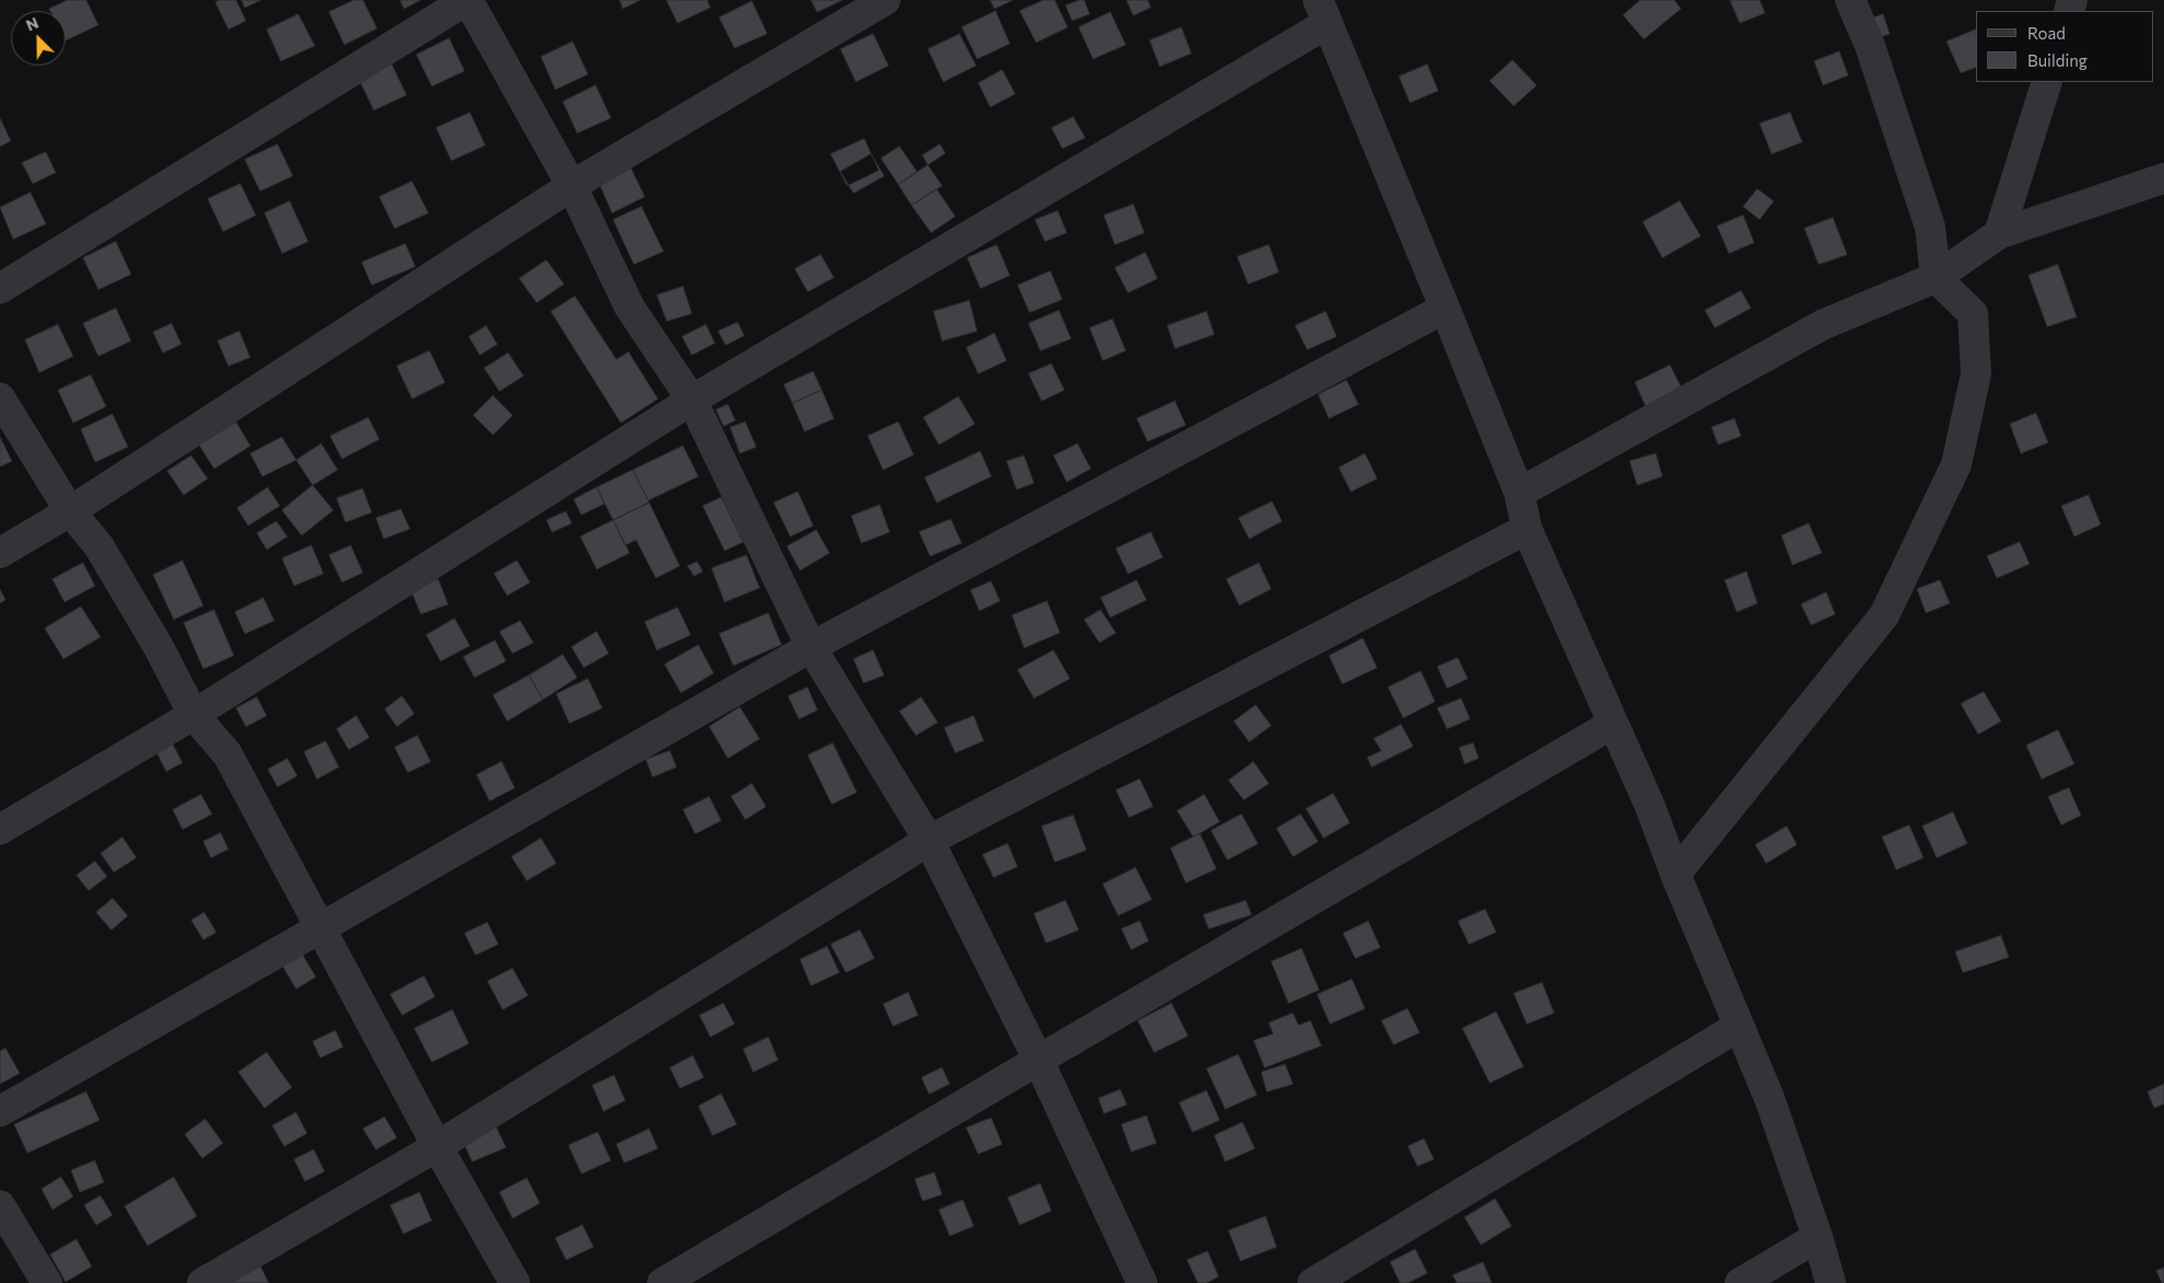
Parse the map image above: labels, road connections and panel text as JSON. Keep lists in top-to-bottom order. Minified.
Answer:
{"legend":["Road","Building"],"north":"top left"}
